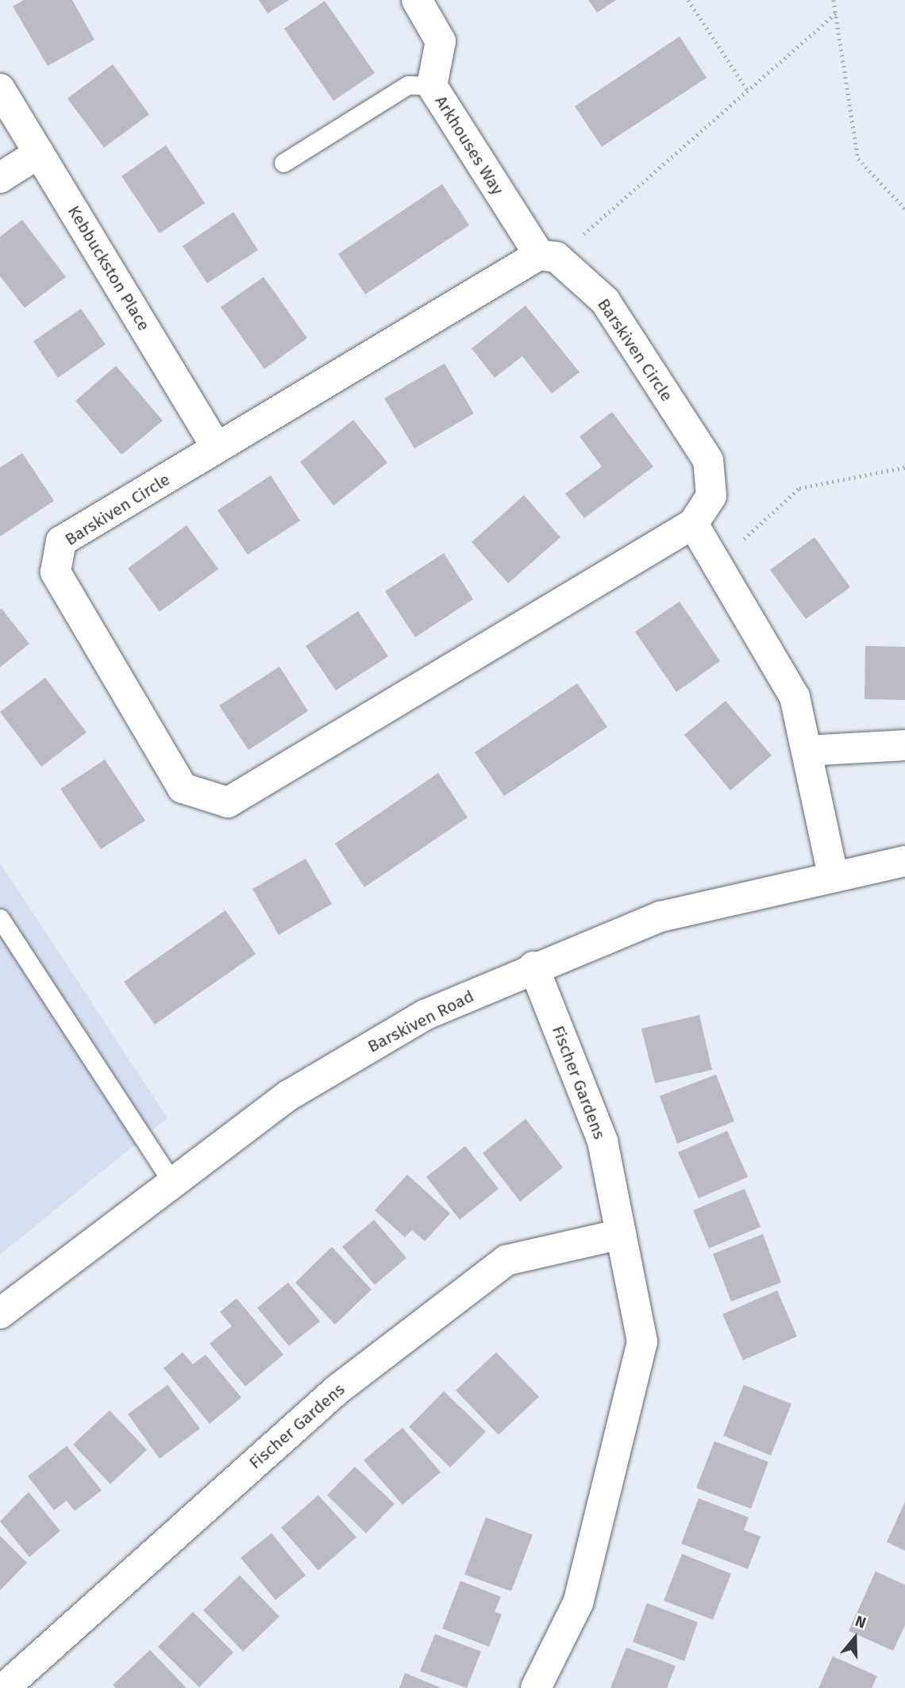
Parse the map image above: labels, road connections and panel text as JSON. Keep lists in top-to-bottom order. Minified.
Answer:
{"streets":{"street":["Arkhouses Way","Kebbuckston Place","Barskiven Circle","Barskiven Road","Fischer Gardens"]},"crossings":[["Arkhouses Way","Barskiven Circle"],["Kebbuckston Place","Barskiven Circle"],["Barskiven Road","Fischer Gardens"]],"north":"top"}
